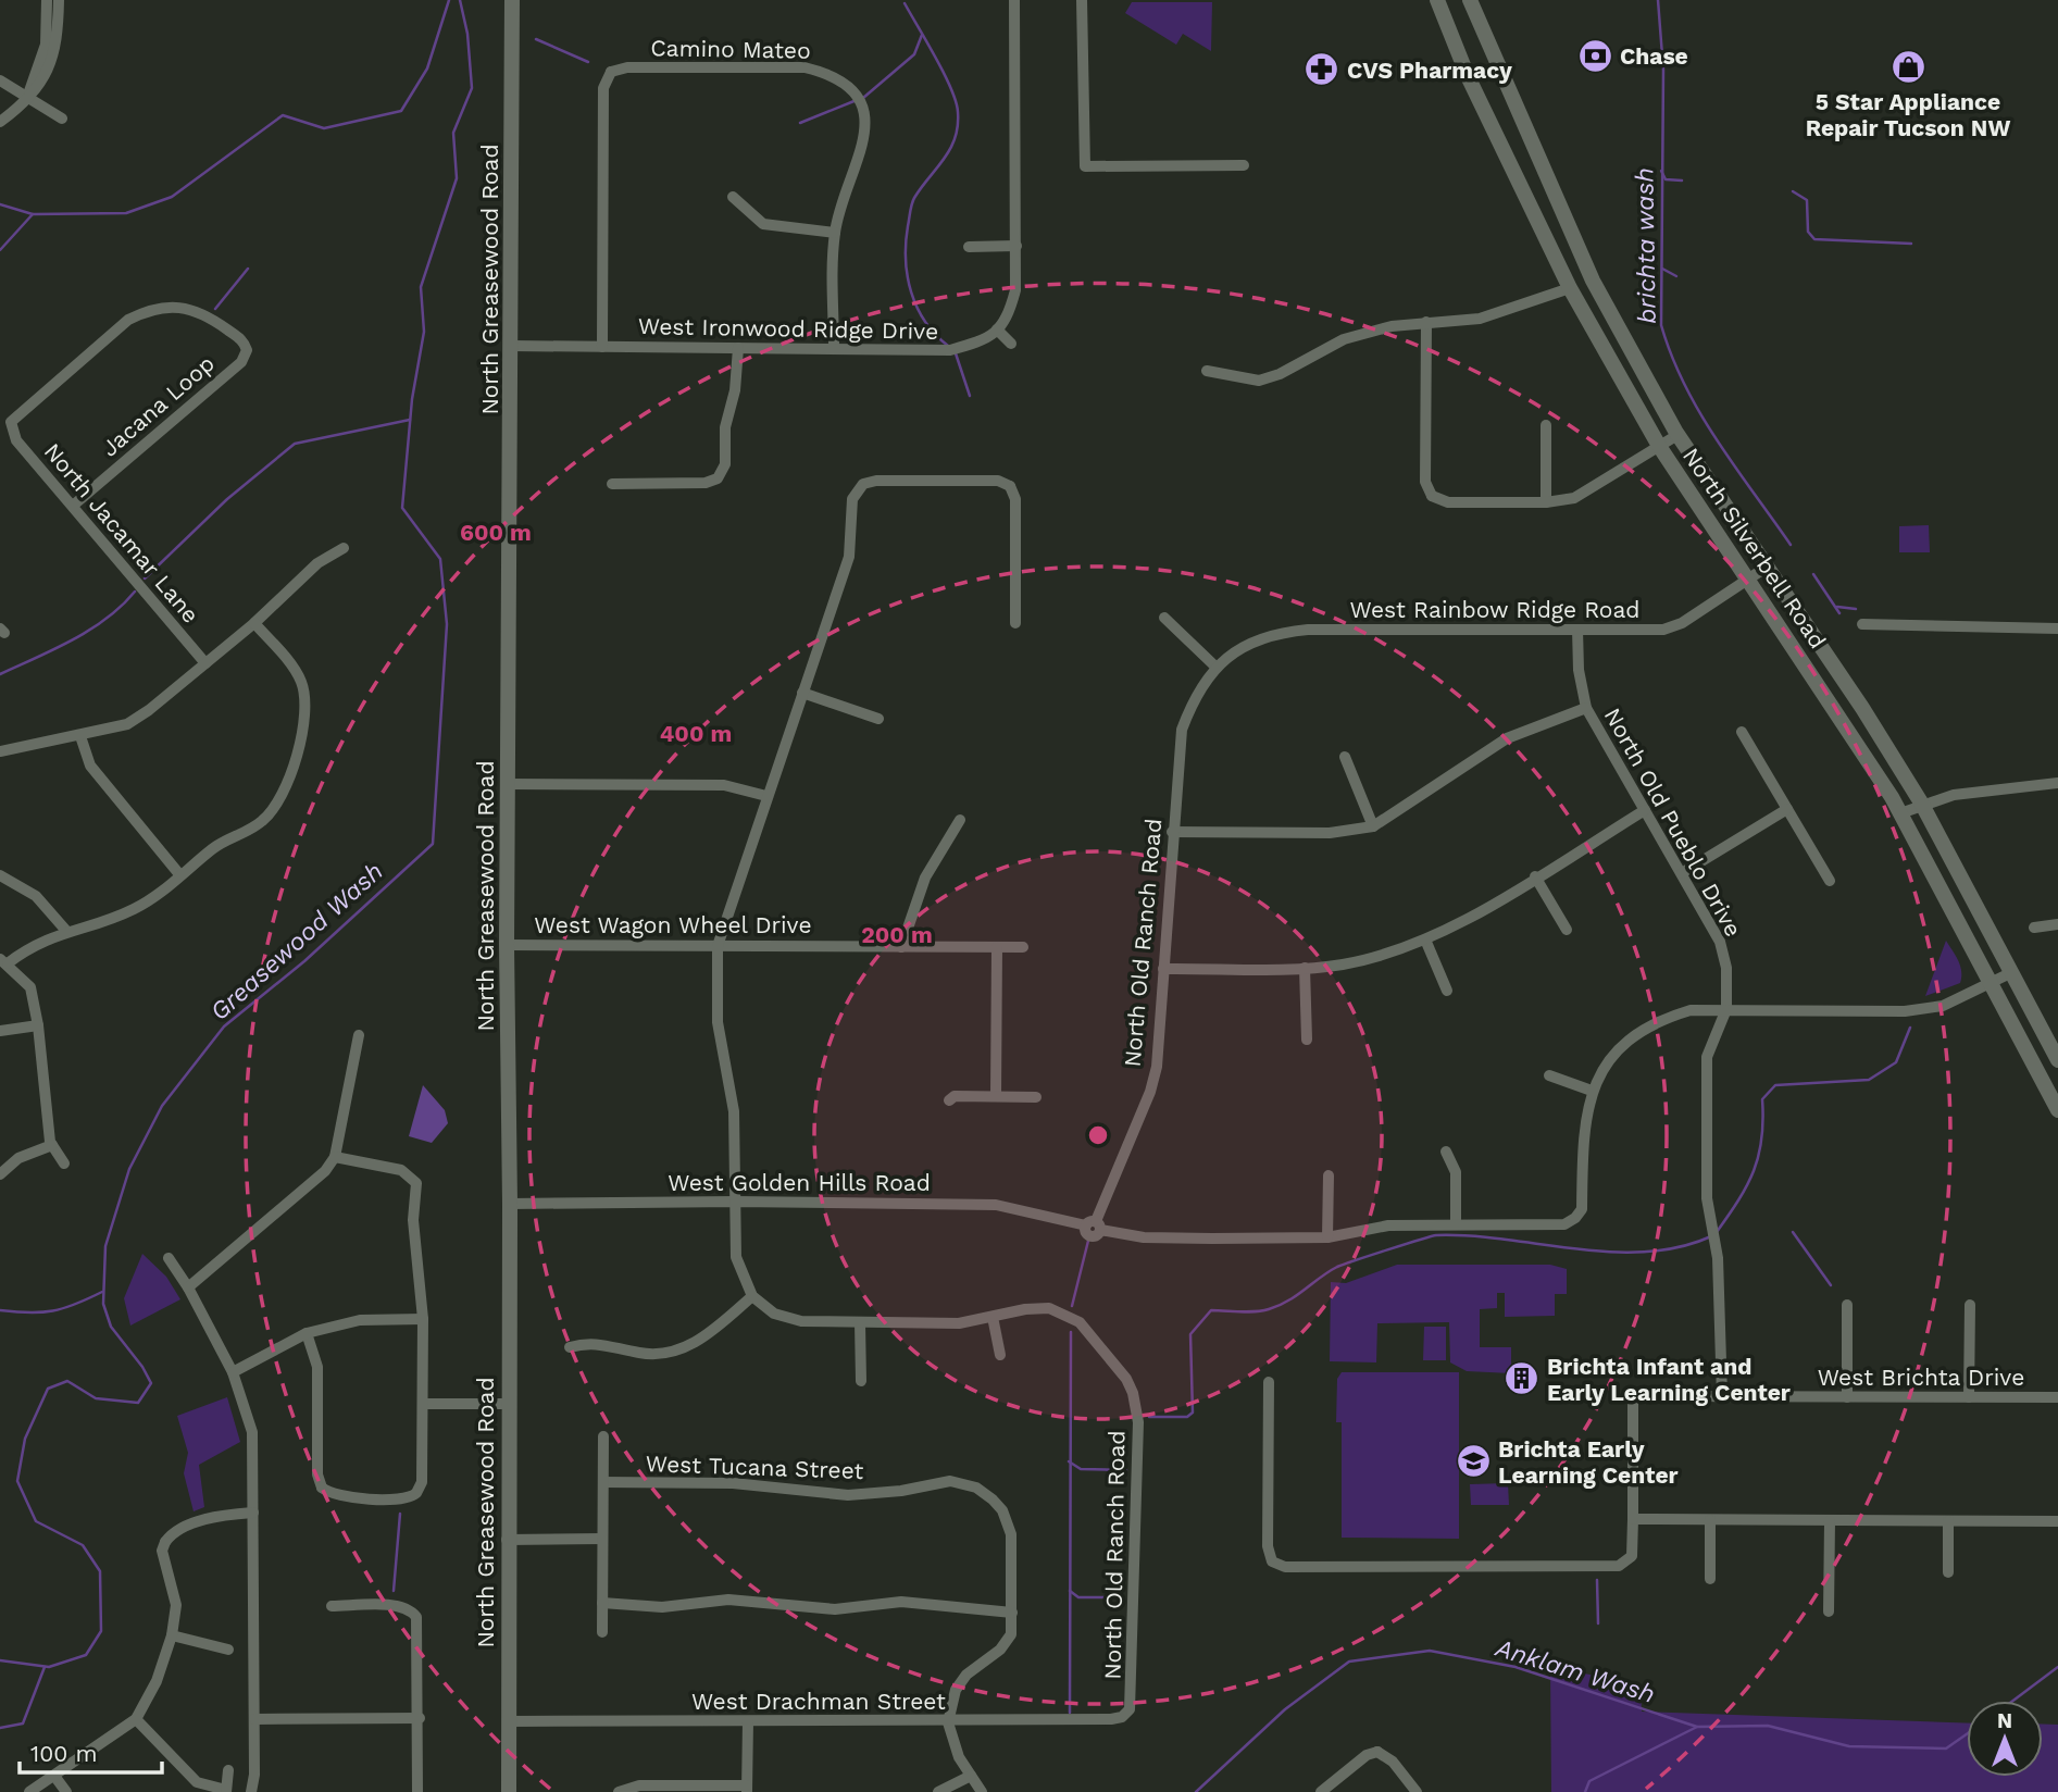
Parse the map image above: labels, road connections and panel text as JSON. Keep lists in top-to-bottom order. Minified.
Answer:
{"streets":{"main road":["North Greasewood Road","North Silverbell Road"],"street":["Camino Mateo","West Ironwood Ridge Drive","Jacana Loop","North Jacamar Lane","West Rainbow Ridge Road","North Old Pueblo Drive","West Wagon Wheel Drive","North Old Ranch Road","West Golden Hills Road","West Brichta Drive","West Tucana Street","West Drachman Street"]},"crossings":[["Camino Mateo","West Ironwood Ridge Drive"],["North Greasewood Road","West Ironwood Ridge Drive"],["North Greasewood Road","West Wagon Wheel Drive"],["North Greasewood Road","West Golden Hills Road"],["North Greasewood Road","West Drachman Street"],["Jacana Loop","North Jacamar Lane"],["North Silverbell Road","West Rainbow Ridge Road"],["West Rainbow Ridge Road","North Old Pueblo Drive"],["West Rainbow Ridge Road","North Old Ranch Road"],["North Old Pueblo Drive","West Brichta Drive"],["North Old Ranch Road","West Golden Hills Road"],["North Old Ranch Road","West Drachman Street"]],"water":["brichta wash","Greasewood Wash","Anklam Wash"],"places":{"bank":["Chase"],"shop":["5 Star Appliance Repair Tucson NW"],"pharmacy":["CVS Pharmacy"],"building":["Brichta Infant and Early Learning Center"],"school or university":["Brichta Early Learning Center"]},"scale_bar":"100 m","north":"top","rings":["600 m","400 m","200 m"]}
